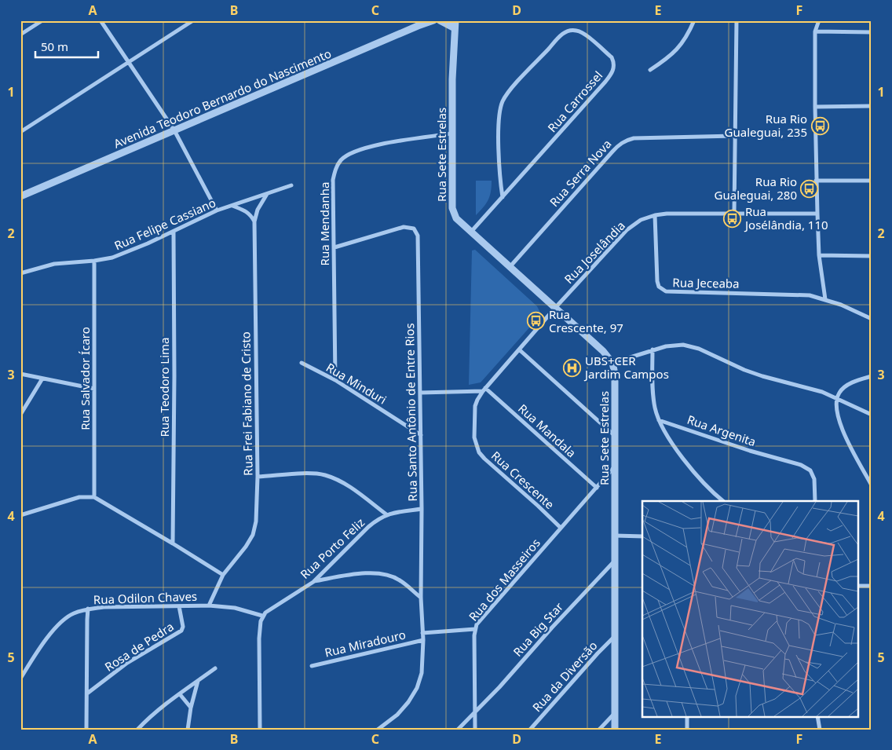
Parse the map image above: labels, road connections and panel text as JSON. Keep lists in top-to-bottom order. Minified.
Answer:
{"streets":{"street":["Avenida Teodoro Bernardo do Nascimento","Rua Carrossel","Rua Sete Estrelas","Rua Serra Nova","Rua Felipe Cassiano","Rua Mendanha","Rua Joselândia","Rua Jeceaba","Rua Salvador Ícaro","Rua Minduri","Rua Teodoro Lima","Rua Frei Fabiano de Cristo","Rua Santo Antônio de Entre Rios","Rua Mandala","Rua Argenita","Rua Crescente","Rua Porto Feliz","Rua dos Masseiros","Rua Odilon Chaves","Rua Big Star","Rua Miradouro","Rosa de Pedra","Rua da Diversão"]},"crossings":[["Rua Carrossel","Rua Sete Estrelas"],["Rua Sete Estrelas","Rua Serra Nova"],["Rua Sete Estrelas","Rua Mendanha"],["Rua Sete Estrelas","Rua Joselândia"],["Rua Sete Estrelas","Rua Crescente"],["Rua Sete Estrelas","Rua dos Masseiros"],["Rua Sete Estrelas","Rua Big Star"],["Rua Sete Estrelas","Rua da Diversão"],["Rua Felipe Cassiano","Rua Salvador Ícaro"],["Rua Felipe Cassiano","Rua Teodoro Lima"],["Rua Felipe Cassiano","Rua Frei Fabiano de Cristo"],["Rua Mendanha","Rua Minduri"],["Rua Mendanha","Rua Santo Antônio de Entre Rios"],["Rua Joselândia","Rua Jeceaba"],["Rua Joselândia","Rua Crescente"],["Rua Minduri","Rua Santo Antônio de Entre Rios"],["Rua Frei Fabiano de Cristo","Rua Odilon Chaves"],["Rua Santo Antônio de Entre Rios","Rua Porto Feliz"],["Rua Santo Antônio de Entre Rios","Rua Miradouro"],["Rua Mandala","Rua Crescente"],["Rua Mandala","Rua dos Masseiros"],["Rua Crescente","Rua dos Masseiros"],["Rua Porto Feliz","Rua Odilon Chaves"],["Rua dos Masseiros","Rua Big Star"],["Rua Odilon Chaves","Rosa de Pedra"]],"places":{"bus stop":["Rua Rio Gualeguai, 235","Rua Rio Gualeguai, 280","Rua Josélândia, 110","Rua Crescente, 97"],"hospital":["UBS+CER Jardim Campos"]},"scale_bar":"50 m","grid":{"columns":["A","B","C","D","E","F"],"rows":["1","2","3","4","5"]}}
